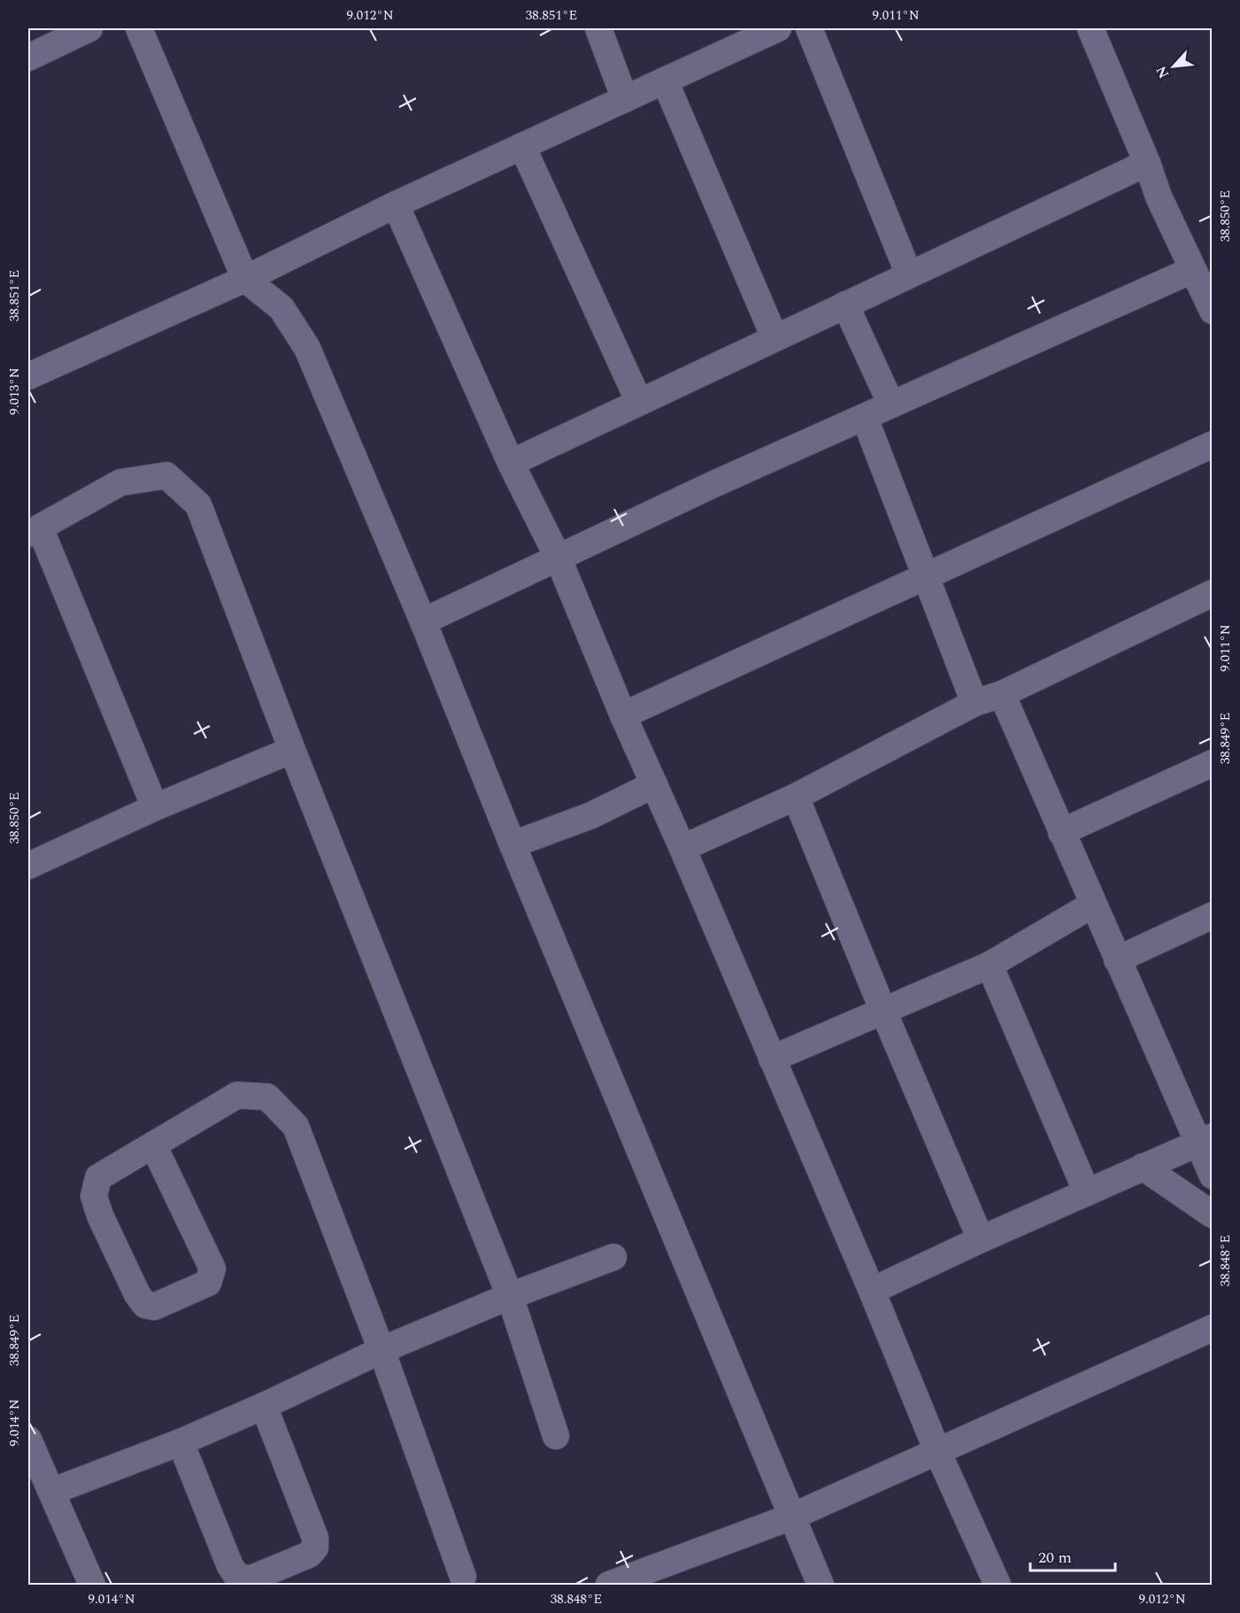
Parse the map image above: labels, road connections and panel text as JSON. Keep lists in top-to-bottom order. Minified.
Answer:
{"scale_bar":"20 m","north":"bottom left","coordinates":["9.012°N","38.851°E","9.011°N","38.850°E","9.013°N","38.849°E","38.848°E","9.014°N"]}
